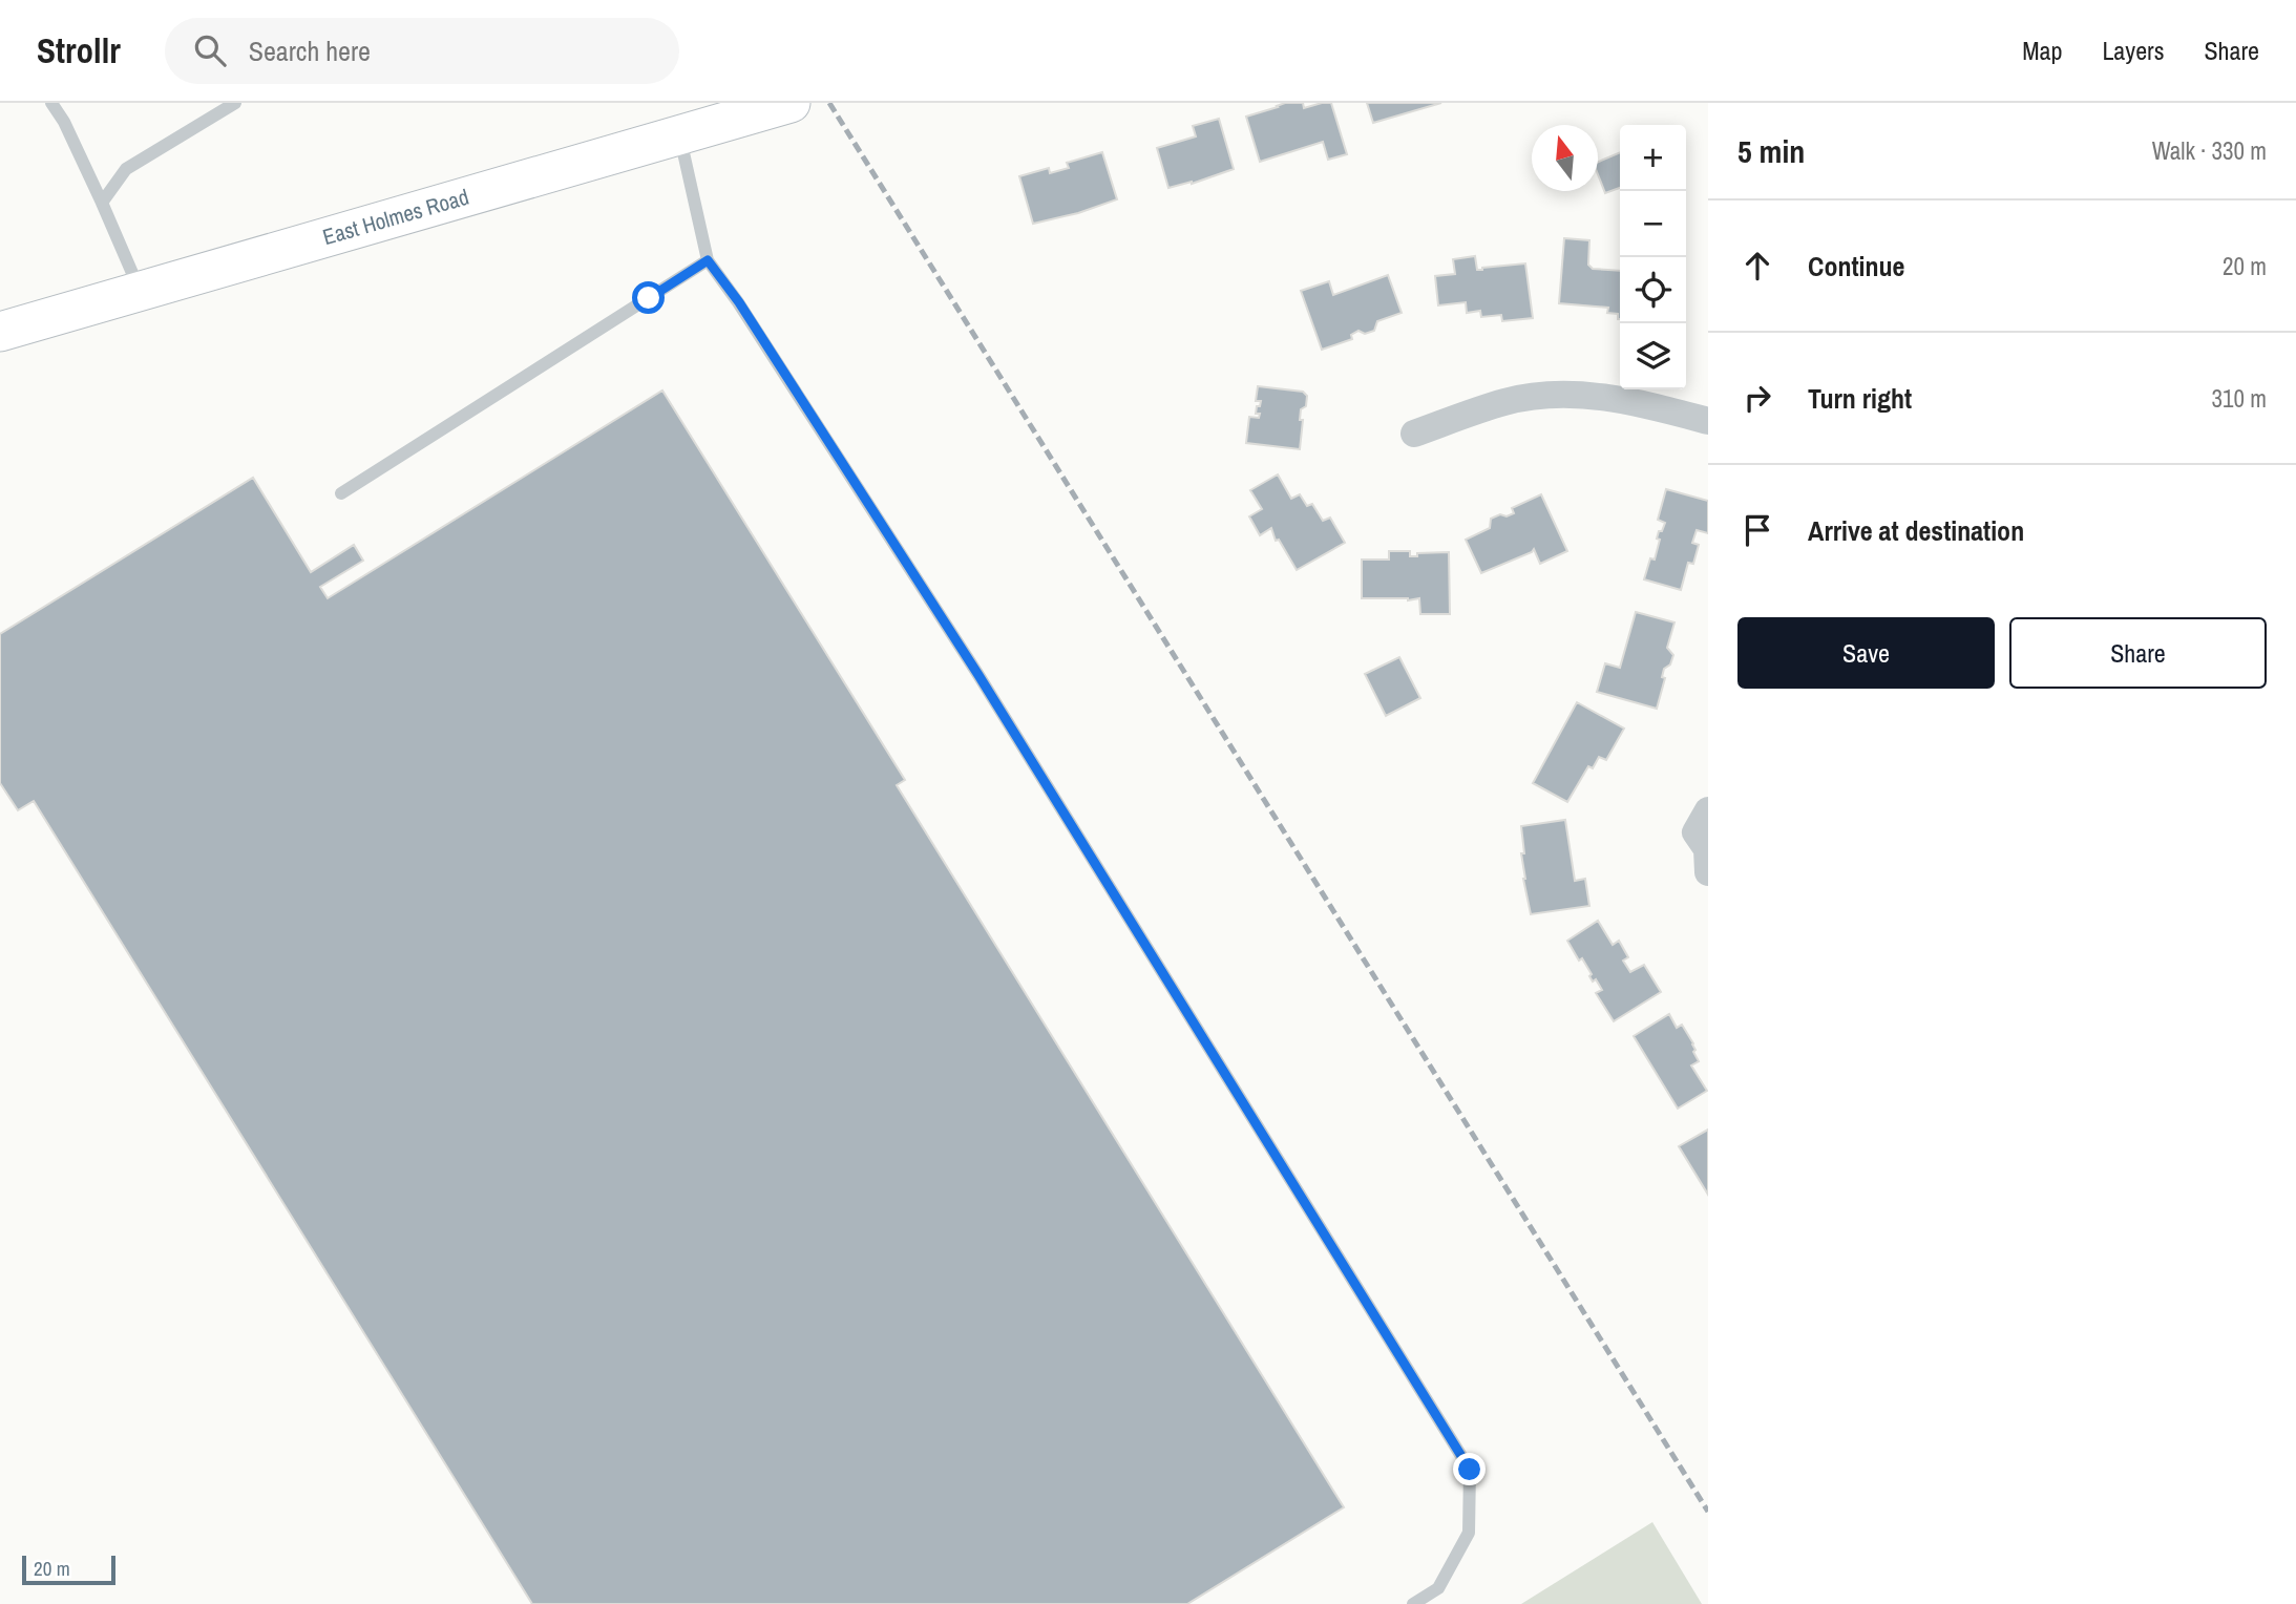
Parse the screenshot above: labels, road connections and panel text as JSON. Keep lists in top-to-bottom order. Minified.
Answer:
{"streets":{"main road":["East Holmes Road"]},"scale_bar":"20 m","north":"top","page":{"header":"Strollr","search":"Search here","nav":["Map","Layers","Share"],"heading":["5 min","Walk · 330 m"],"map_buttons":["+","−"],"list":[["Continue","20 m"],["Turn right","310 m"],"Arrive at destination"],"buttons":["Save","Share"],"scale":"20 m"}}
